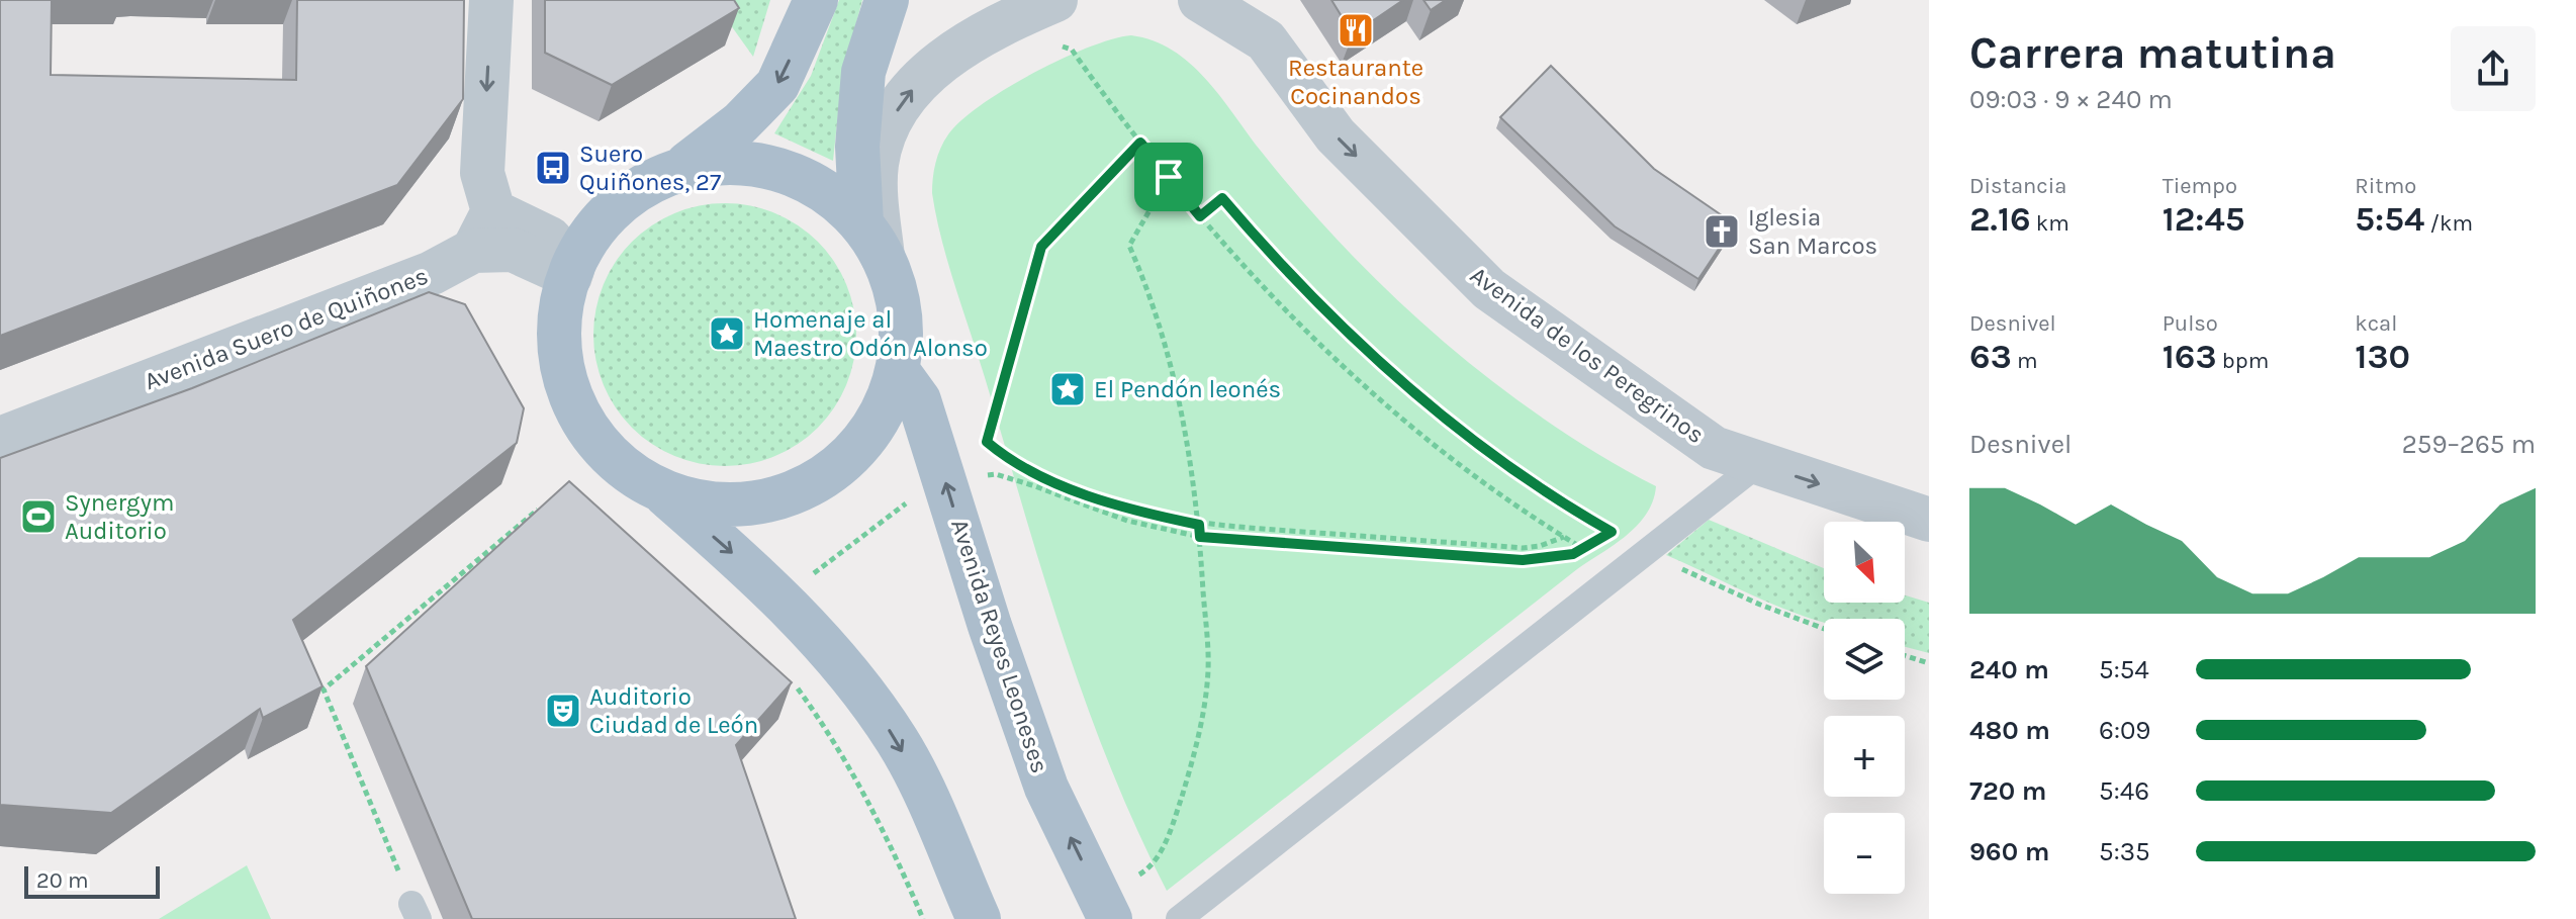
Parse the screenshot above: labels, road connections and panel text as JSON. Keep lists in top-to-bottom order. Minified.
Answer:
{"streets":{"main road":["Avenida Reyes Leoneses"],"street":["Avenida Suero de Quiñones","Avenida de los Peregrinos"]},"one_way":["Avenida de los Peregrinos"],"places":{"restaurant":["Restaurante Cocinandos"],"bus stop":["Suero Quiñones, 27"],"church":["Iglesia San Marcos"],"place":["Homenaje al Maestro Odón Alonso","El Pendón leonés"],"sports":["Synergym Auditorio"],"theatre":["Auditorio Ciudad de León"]},"scale_bar":"20 m","north":"bottom right","page":{"heading":["Carrera matutina","09:03 · 9 × 240 m"],"stats":[["Distancia","2.16 km"],["Tiempo","12:45"],["Ritmo","5:54 /km"],["Desnivel","63 m"],["Pulso","163 bpm"],["kcal","130"]],"chart":["Desnivel","259–265 m"],"map_buttons":["+","−"],"list":[{"name":"240 m","note":"5:54"},{"name":"480 m","note":"6:09"},{"name":"720 m","note":"5:46"},{"name":"960 m","note":"5:35"}],"scale":"20 m"}}
